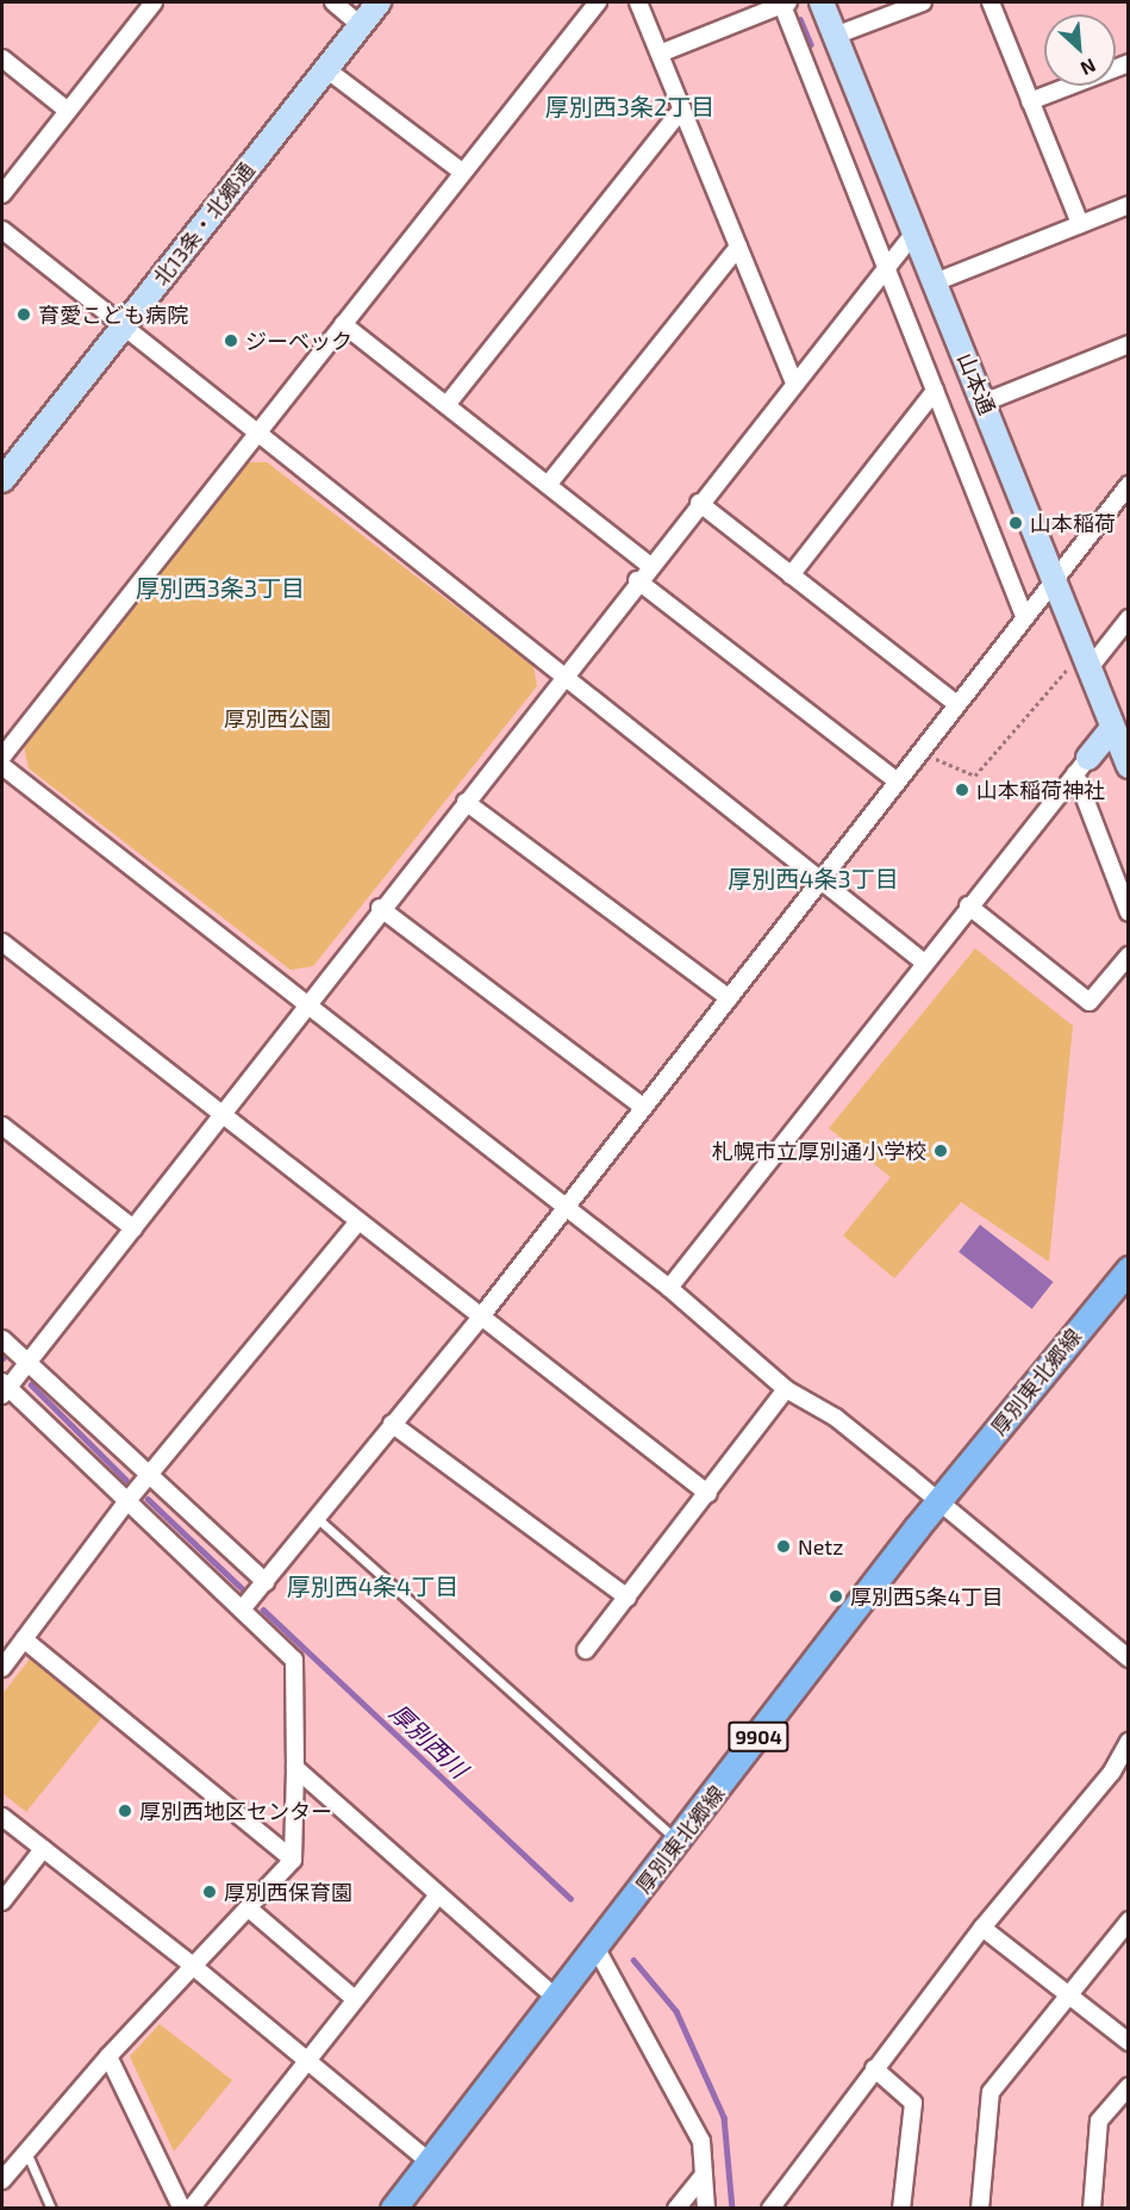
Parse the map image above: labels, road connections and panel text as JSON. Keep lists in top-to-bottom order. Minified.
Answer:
{"streets":{"main road":["厚別東北郷線","9904"],"street":["北13条・北郷通","山本通"]},"districts":["厚別西3条2丁目","厚別西3条3丁目","厚別西4条3丁目","厚別西4条4丁目"],"water":["厚別西川"],"parks":["厚別西公園"],"places":["育愛こども病院","ジーベック","山本稲荷","山本稲荷神社","札幌市立厚別通小学校","Netz","厚別西5条4丁目","厚別西地区センター","厚別西保育園"],"north":"bottom right"}
